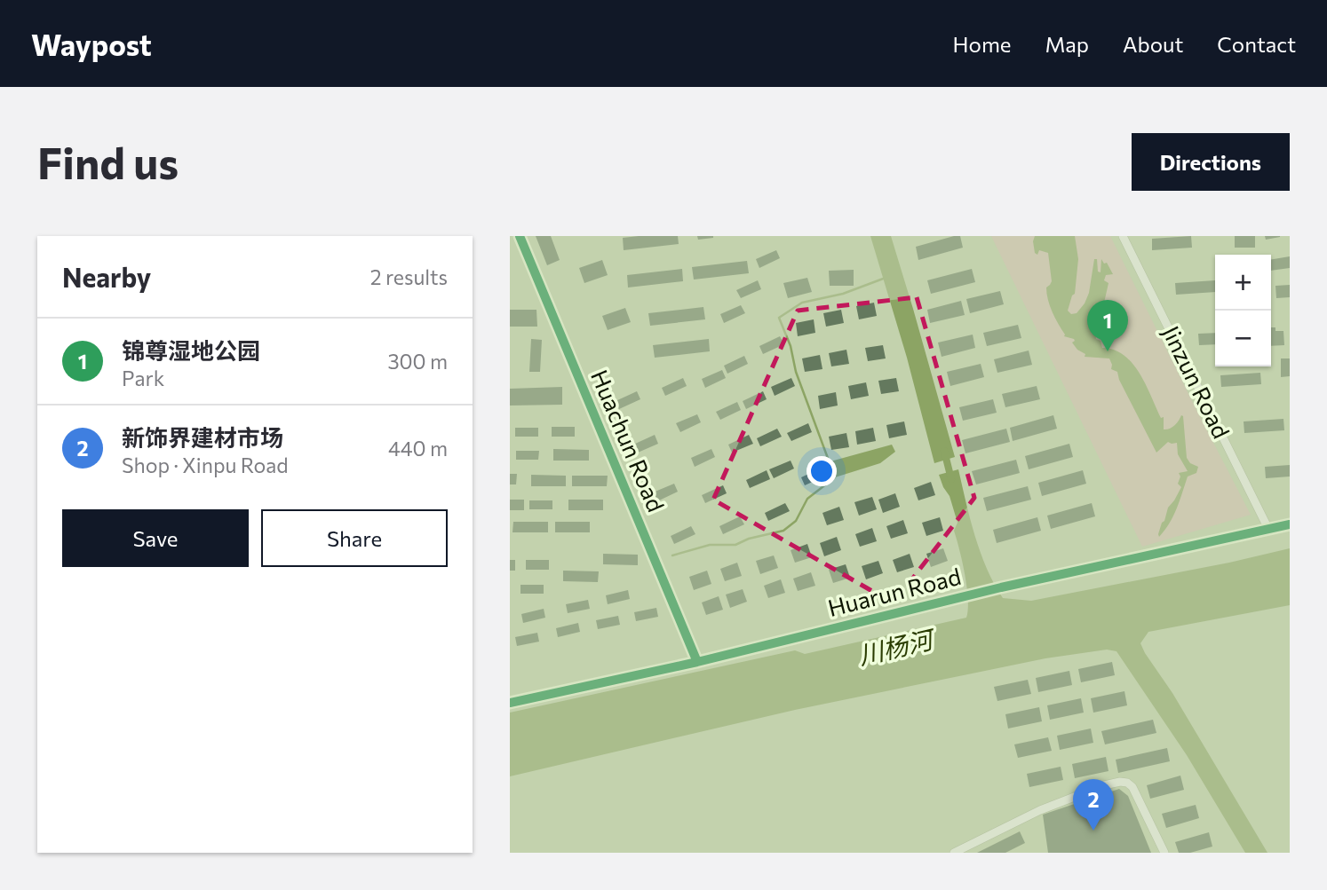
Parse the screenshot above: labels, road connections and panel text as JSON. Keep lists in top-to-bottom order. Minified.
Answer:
{"streets":{"street":["Jinzun Road","Huachun Road","Huarun Road"]},"crossings":[["Jinzun Road","Huarun Road"],["Huachun Road","Huarun Road"]],"water":["川杨河"],"page":{"header":"Waypost","nav":["Home","Map","About","Contact"],"buttons":["Directions",["Save","Share"]],"title":"Find us","heading":["Nearby","2 results"],"map_buttons":["+","−"],"pins":["1","2"],"list":[{"mark":"1","name":"锦尊湿地公园","note":"Park","value":"300 m"},{"mark":"2","name":"新饰界建材市场","note":"Shop · Xinpu Road","value":"440 m"}]}}
